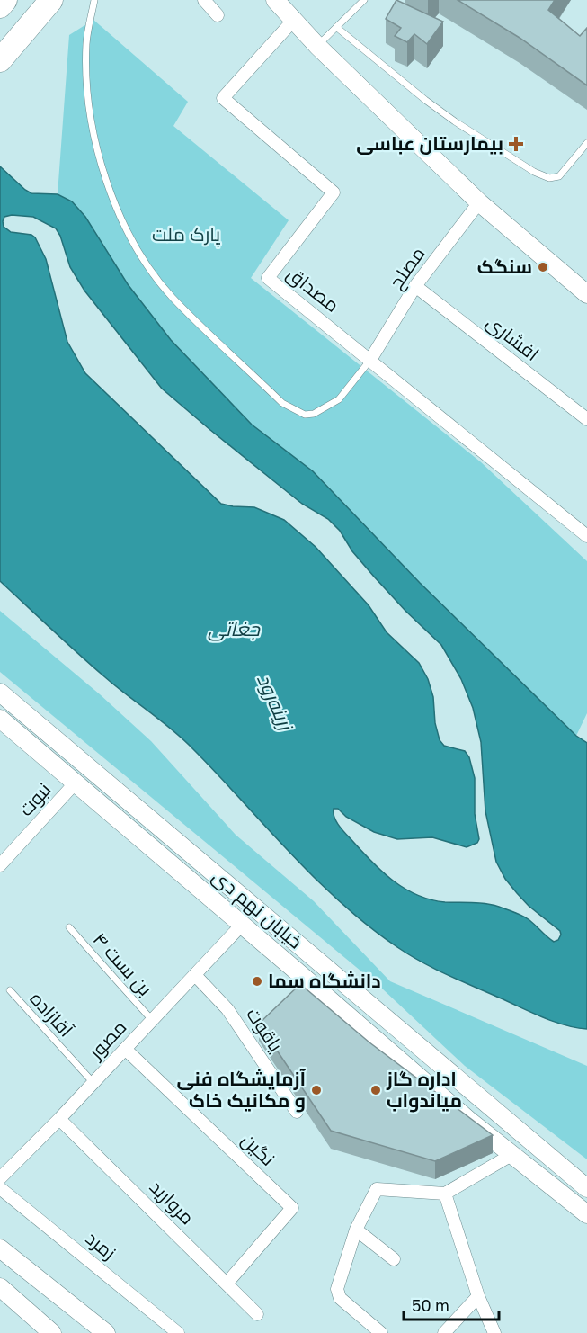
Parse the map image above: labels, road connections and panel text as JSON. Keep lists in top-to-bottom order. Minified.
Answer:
{"streets":{"main road":["خیابان نهم دی"],"street":["مصلح","مصداق","افشاری","نبوت","یاقوت","مصور","نگین","مروارید","زمرد"],"lane":["بن بست ۴","آقازاده"]},"crossings":[["مصلح","مصداق"],["مصلح","افشاری"],["نبوت","خیابان نهم دی"],["خیابان نهم دی","مصور"],["بن بست ۴","مصور"],["آقازاده","مصور"],["یاقوت","مصور"],["مصور","نگین"],["مصور","مروارید"],["نگین","مروارید"]],"water":["جغاتی","زرینه‌رود"],"parks":["پارک ملت"],"places":{"health":["بیمارستان عباسی"],"other":["سنگک","دانشگاه سما","آزمایشگاه فنی و مکانیک خاک","اداره گاز میاندواب"]},"scale_bar":"50 m"}
